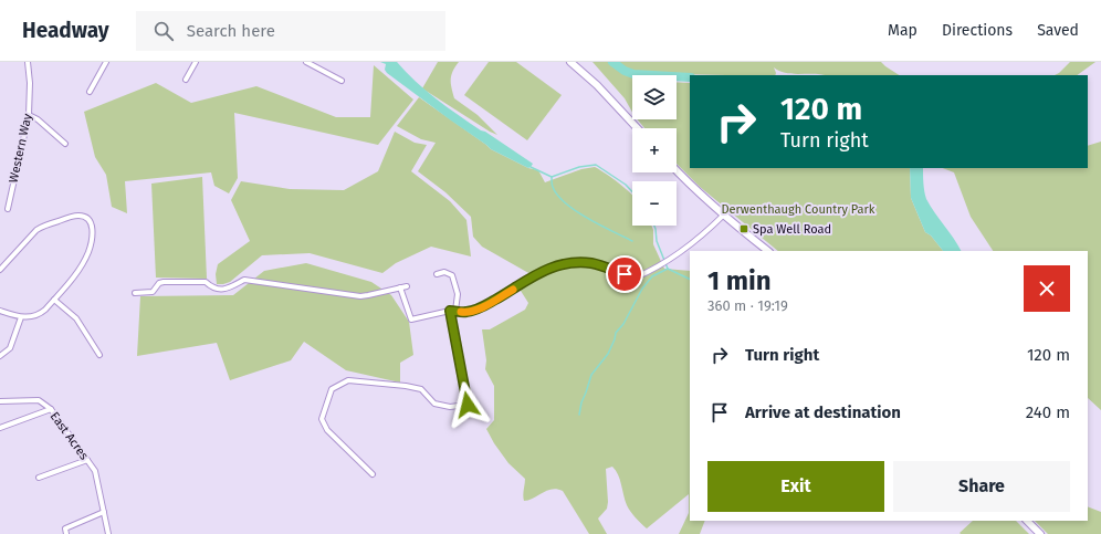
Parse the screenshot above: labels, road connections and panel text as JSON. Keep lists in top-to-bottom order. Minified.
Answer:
{"streets":{"street":["Western Way","East Acres"]},"parks":["Derwenthaugh Country Park"],"places":{"transit":["Spa Well Road"]},"page":{"header":"Headway","search":"Search here","nav":["Map","Directions","Saved"],"map_buttons":["+","−"],"turn":["120 m","Turn right"],"heading":["1 min","360 m · 19:19"],"list":[{"name":"Turn right","value":"120 m"},{"name":"Arrive at destination","value":"240 m"}],"buttons":["Exit","Share"]}}
